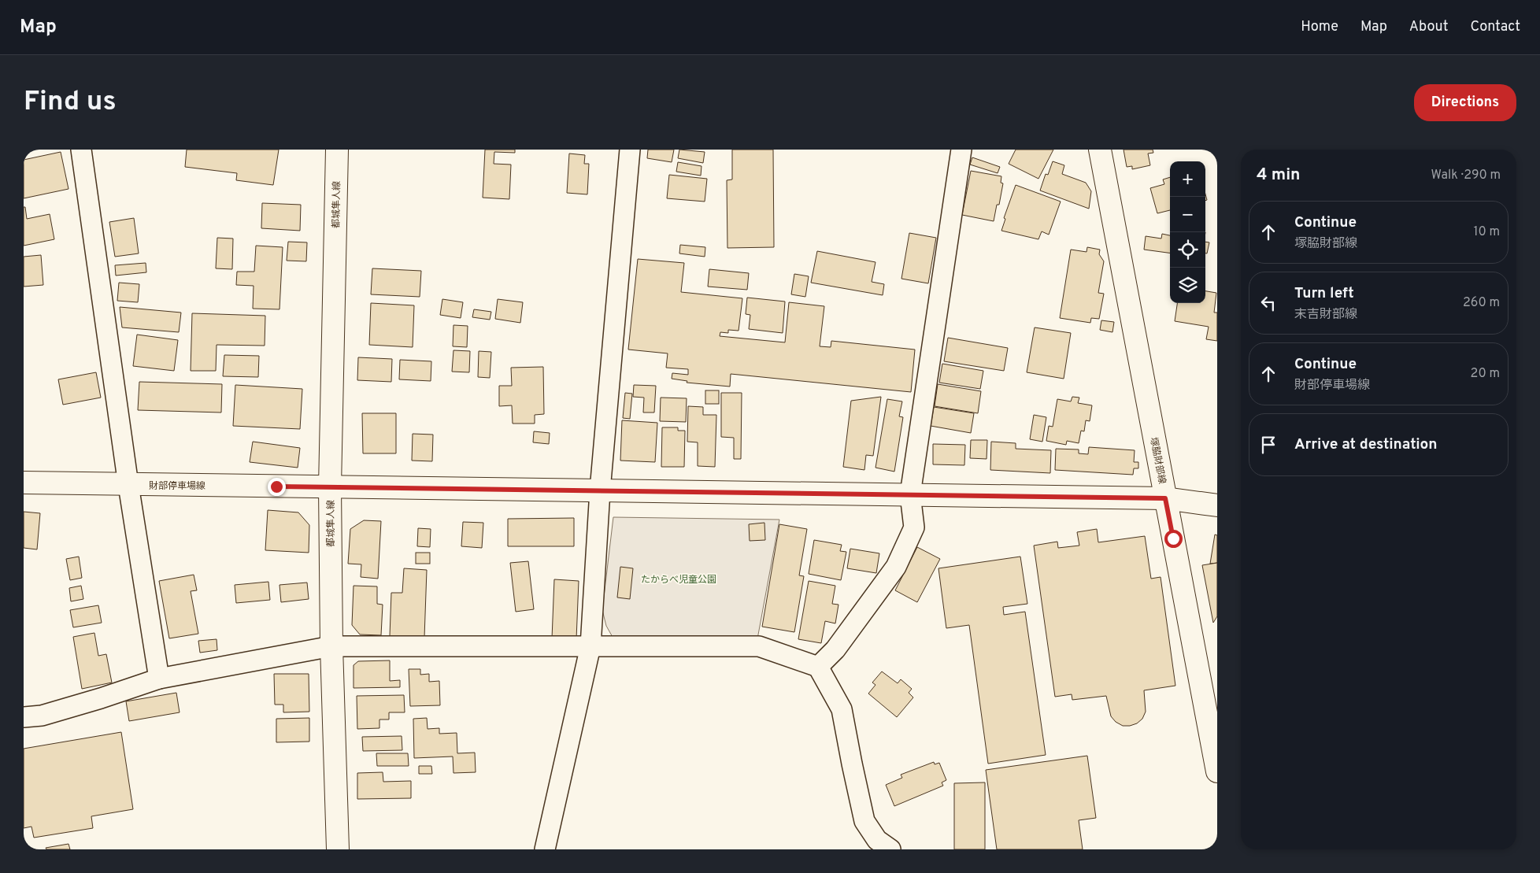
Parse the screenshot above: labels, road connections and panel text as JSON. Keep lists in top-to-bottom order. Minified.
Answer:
{"streets":{"main road":["都城隼人線","塚脇財部線","財部停車場線"]},"crossings":[["都城隼人線","財部停車場線"],["塚脇財部線","財部停車場線"]],"parks":["たからべ児童公園"],"page":{"header":"Map","nav":["Home","Map","About","Contact"],"buttons":"Directions","title":"Find us","heading":["4 min","Walk · 290 m"],"map_buttons":["+","−"],"list":[["Continue","塚脇財部線","10 m"],["Turn left","末吉財部線","260 m"],["Continue","財部停車場線","20 m"],"Arrive at destination"]}}
